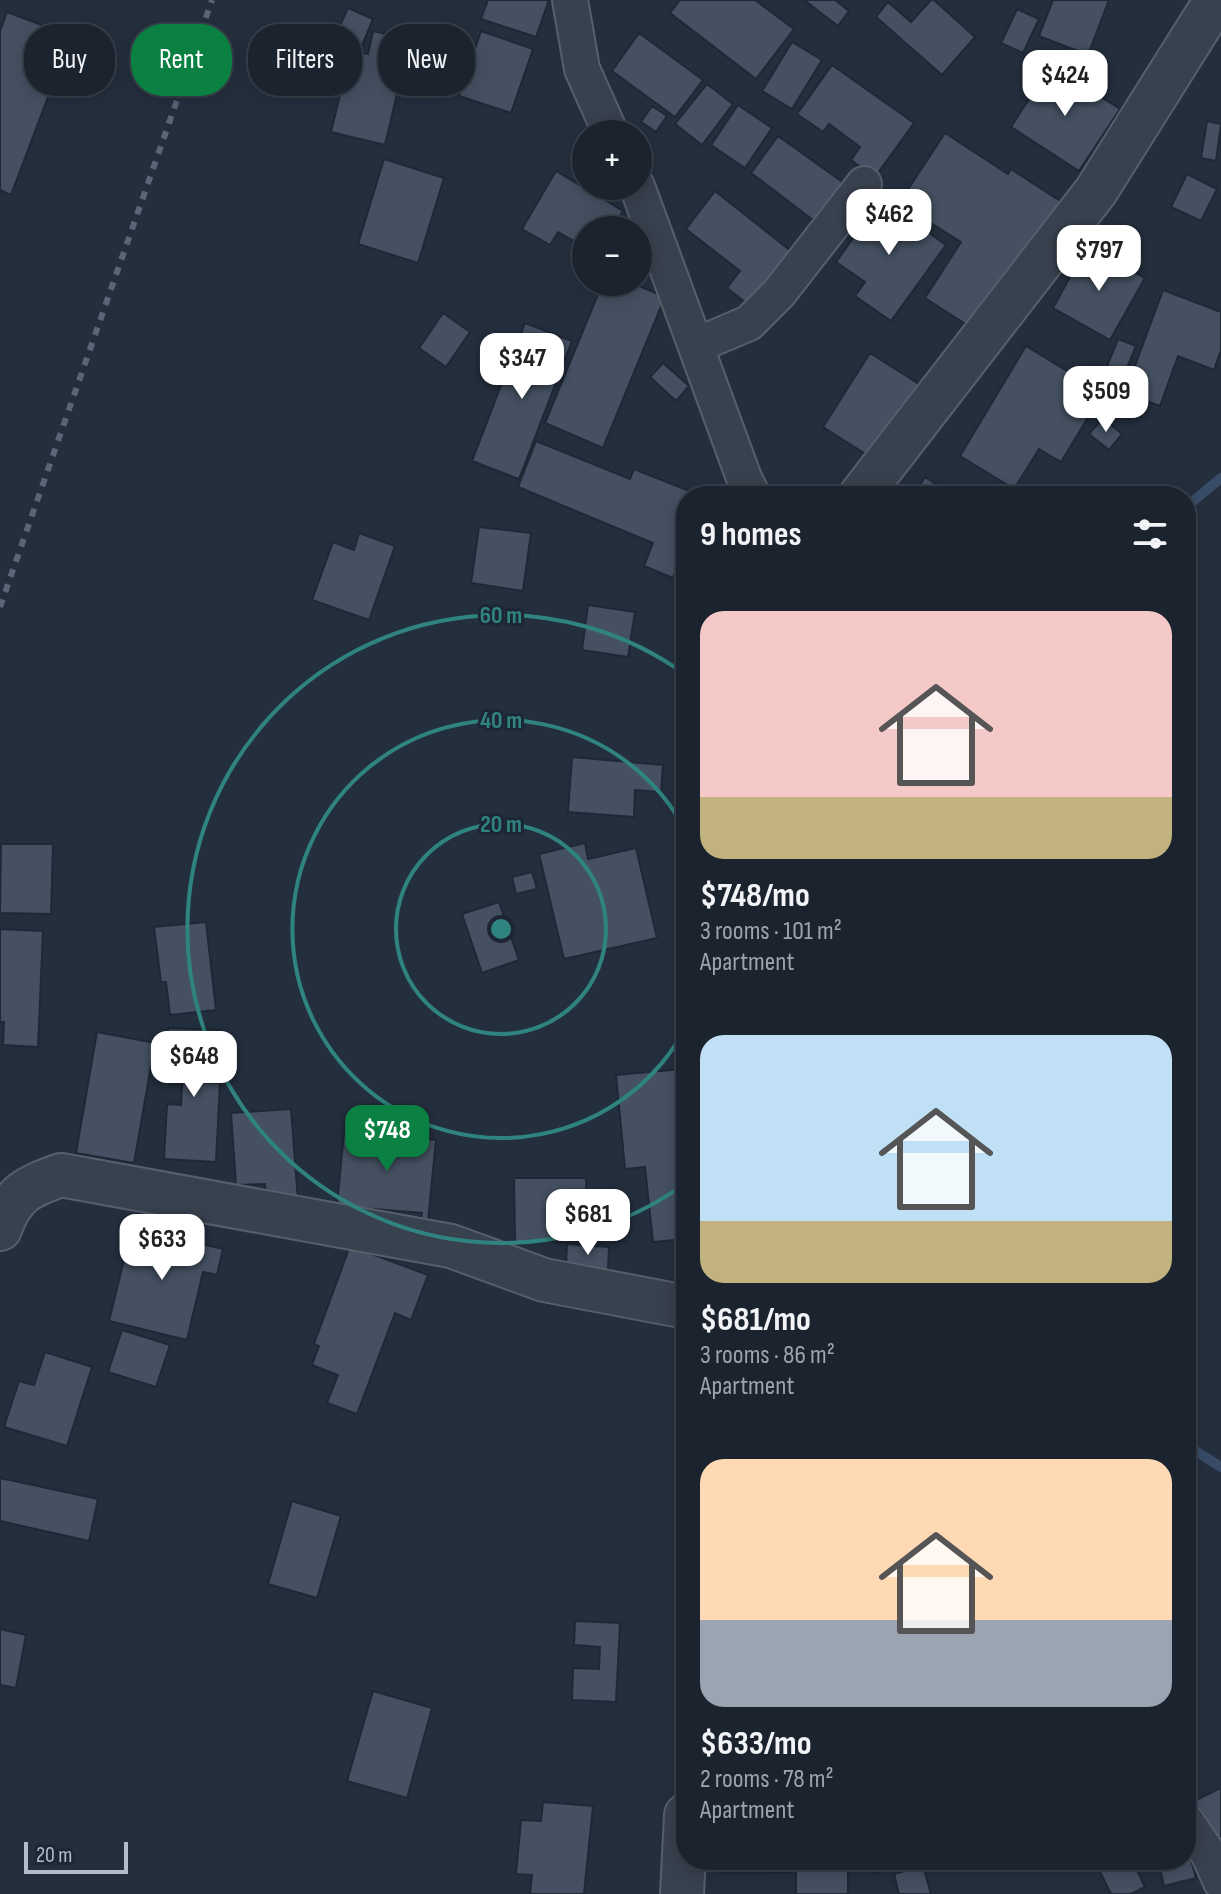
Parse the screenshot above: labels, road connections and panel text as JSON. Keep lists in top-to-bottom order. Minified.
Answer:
{"scale_bar":"20 m","page":{"chip":["Buy","Rent","Filters","New"],"price":["$424","$462","$797","$347","$509","$648","$748","$681","$633"],"map_buttons":["+","−"],"heading":"9 homes","list":[{"name":"$748/mo","note":"3 rooms · 101 m² · Apartment"},{"name":"$681/mo","note":"3 rooms · 86 m² · Apartment"},{"name":"$633/mo","note":"2 rooms · 78 m² · Apartment"}],"scale":"20 m"},"rings":["60 m","40 m","20 m"]}
